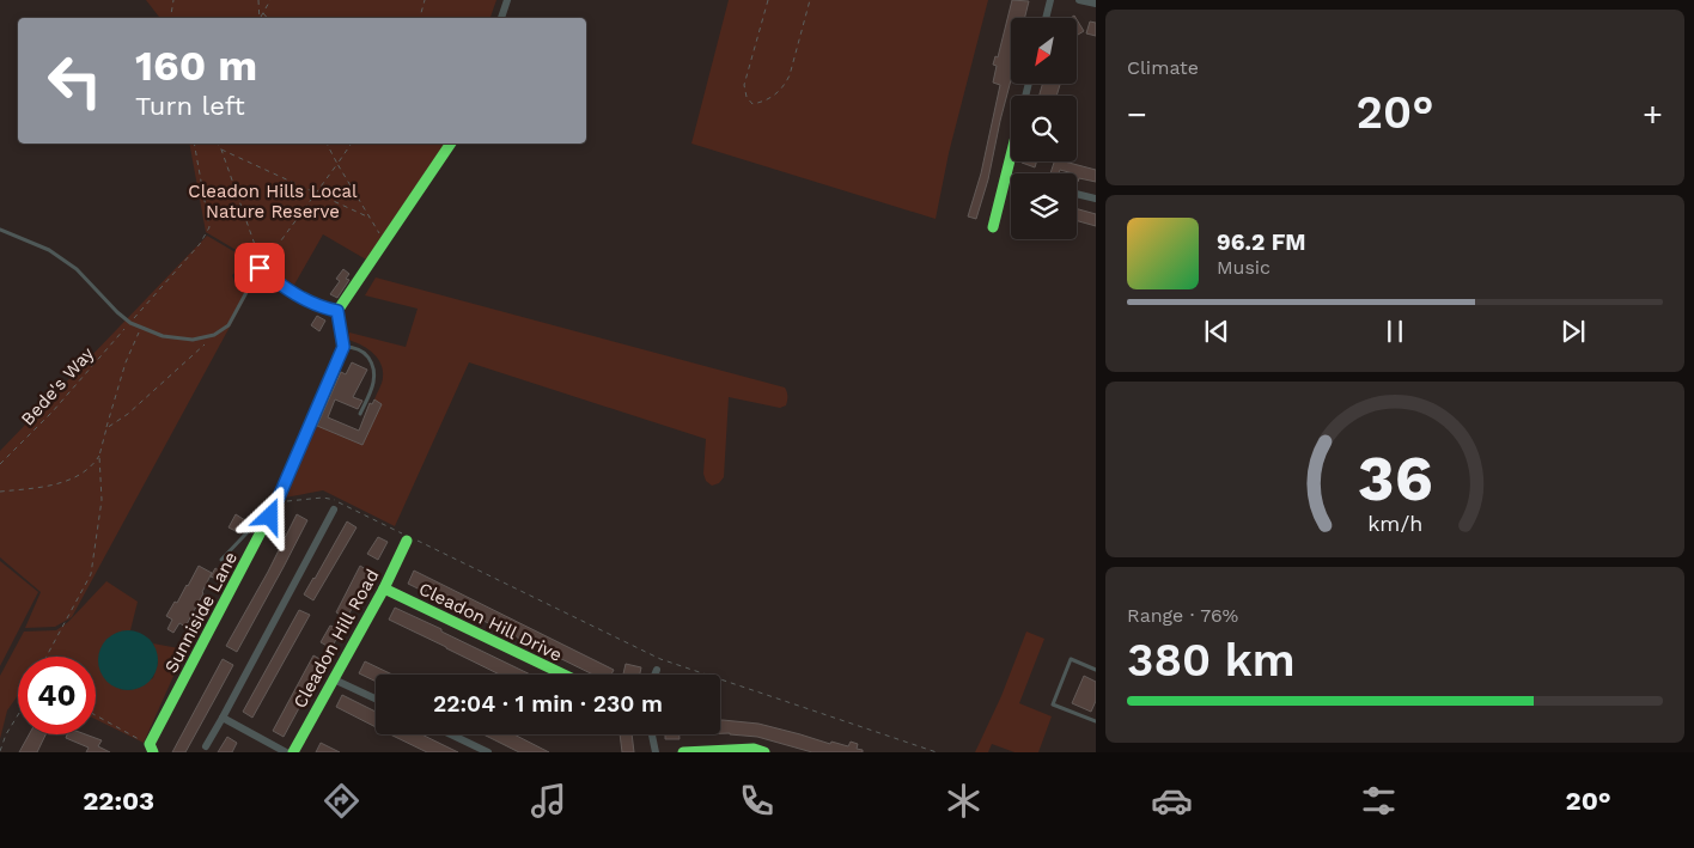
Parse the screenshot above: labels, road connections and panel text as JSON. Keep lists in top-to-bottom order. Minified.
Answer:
{"streets":{"street":["Sunniside Lane","Cleadon Hill Drive","Cleadon Hill Road"],"path":["Bede's Way"]},"crossings":[["Cleadon Hill Drive","Cleadon Hill Road"]],"parks":["Cleadon Hills Local Nature Reserve"],"north":"bottom left","page":{"tile":["Climate",["Range · 76%","380 km"]],"turn":["160 m","Turn left"],"heat":["−","20°","+"],"song":["96.2 FM","Music"],"limit":"40","trip":"22:04 · 1 min · 230 m","tabs":["22:03","20°"],"gauge":["36","km/h"]}}
